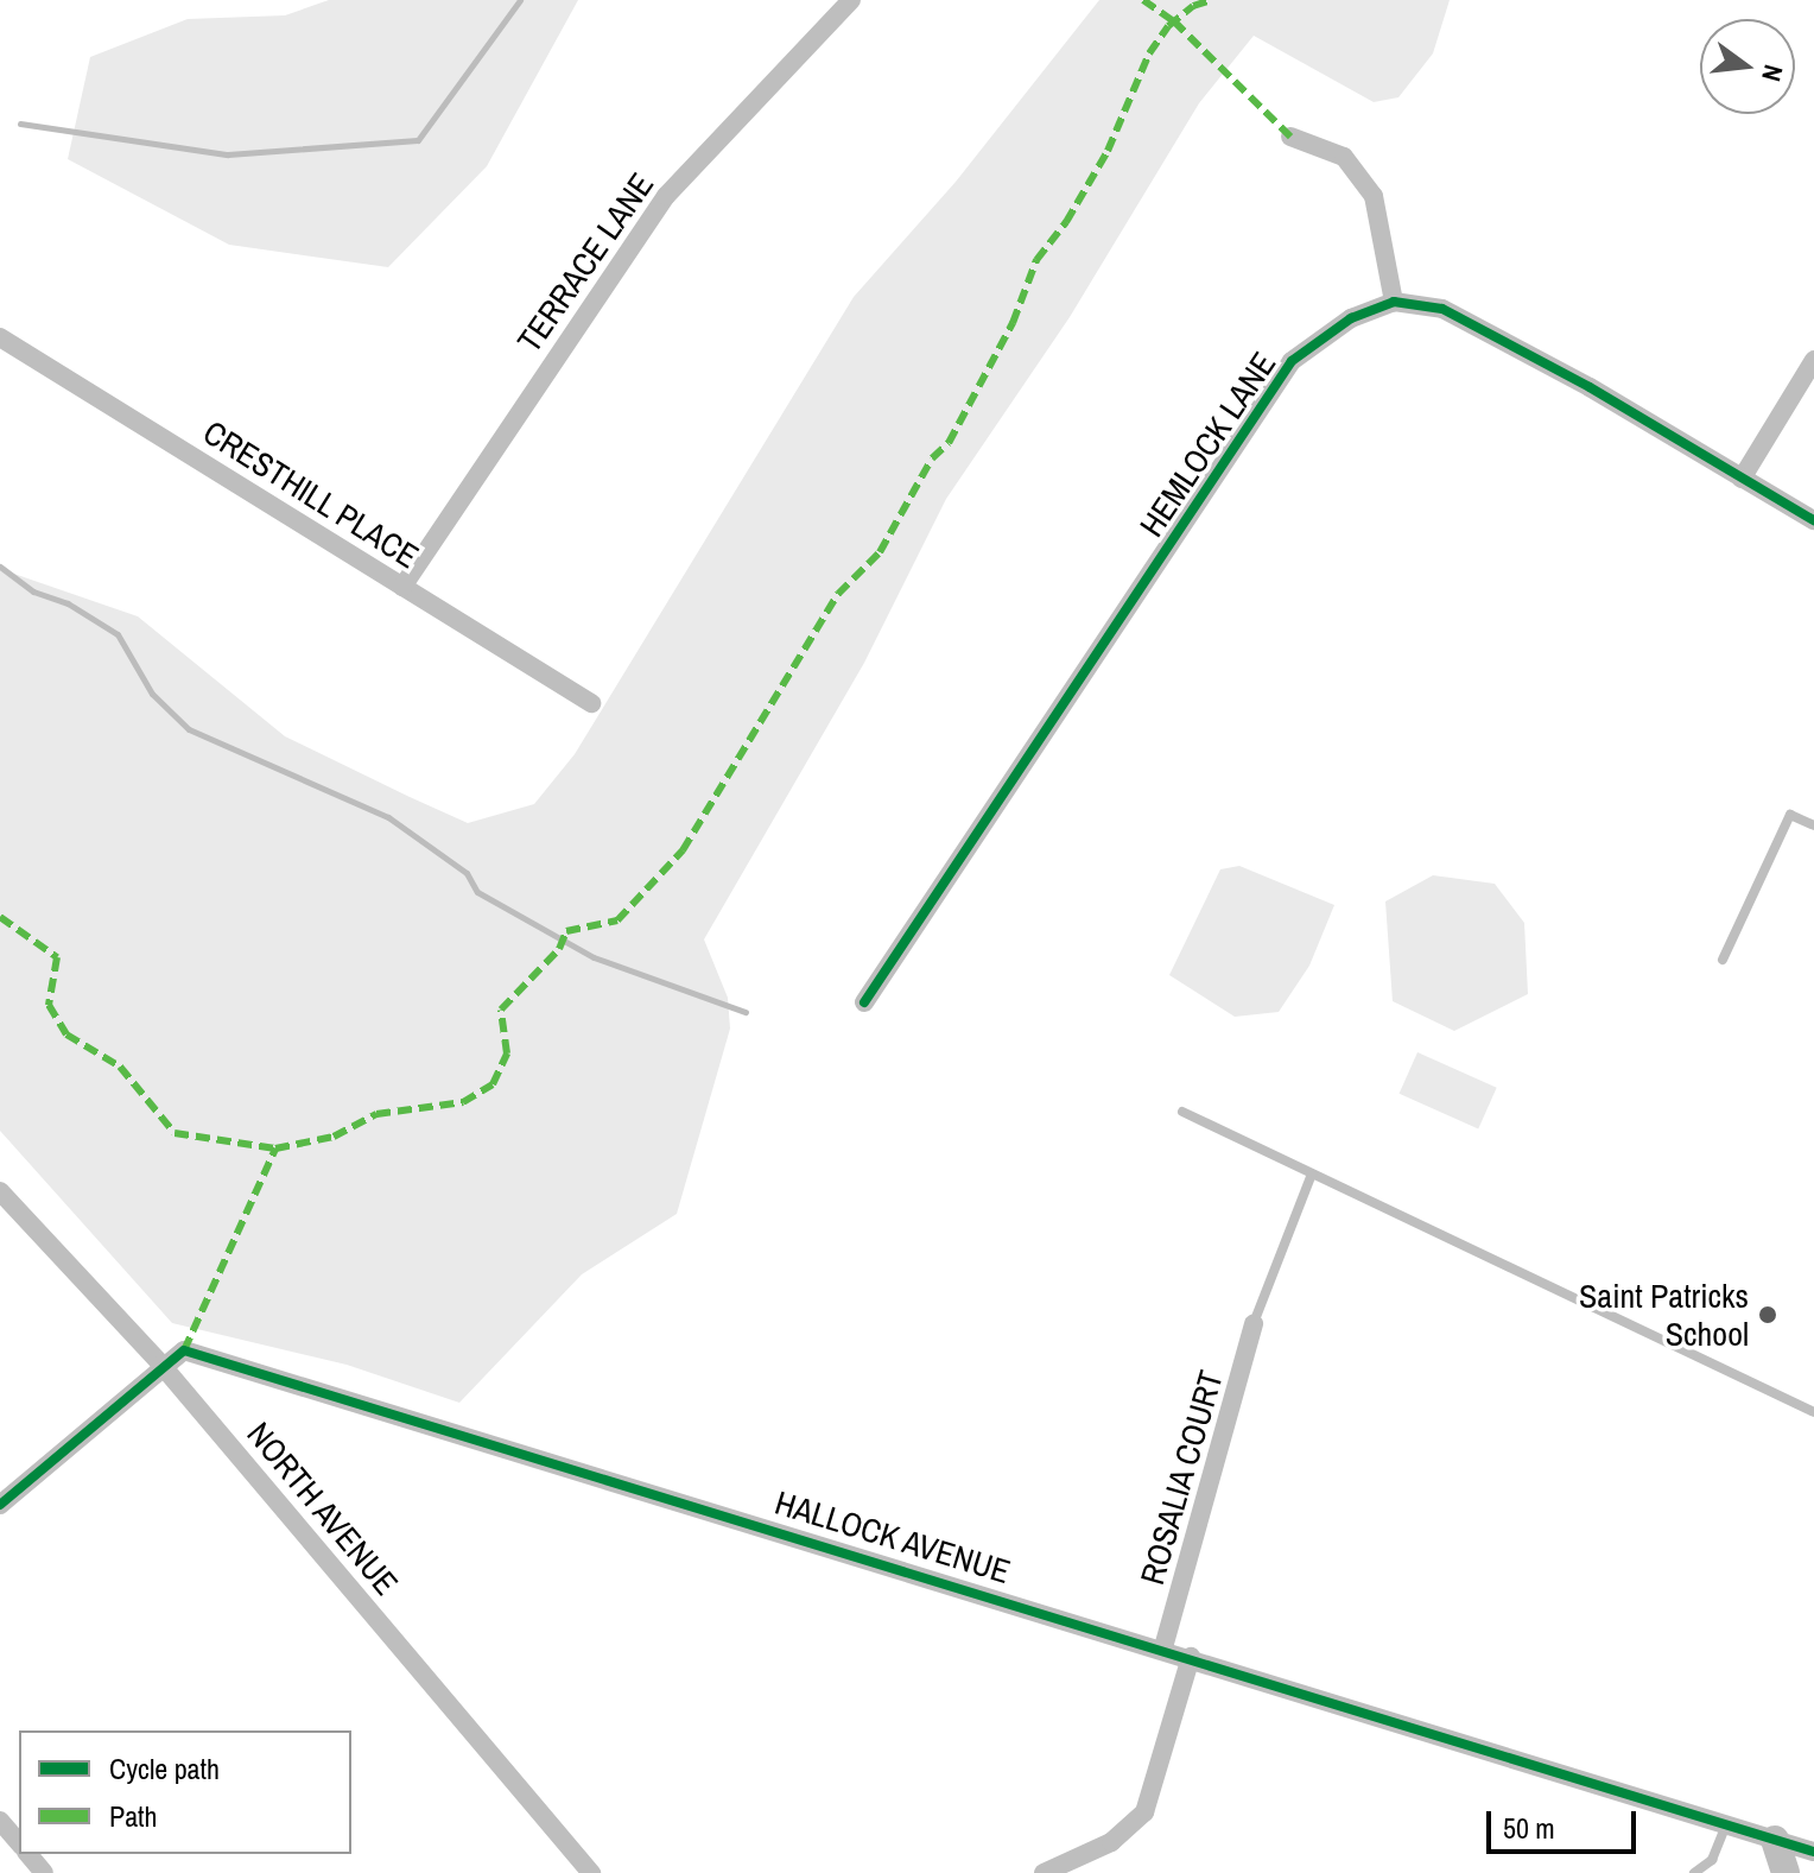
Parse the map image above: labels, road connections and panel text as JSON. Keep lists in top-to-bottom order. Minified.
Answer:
{"streets":{"street":["TERRACE LANE","HEMLOCK LANE","CRESTHILL PLACE","ROSALIA COURT","NORTH AVENUE","HALLOCK AVENUE"]},"crossings":[["TERRACE LANE","CRESTHILL PLACE"],["ROSALIA COURT","HALLOCK AVENUE"],["NORTH AVENUE","HALLOCK AVENUE"]],"places":["Saint Patricks School"],"legend":["Cycle path","Path"],"scale_bar":"50 m","north":"right"}
